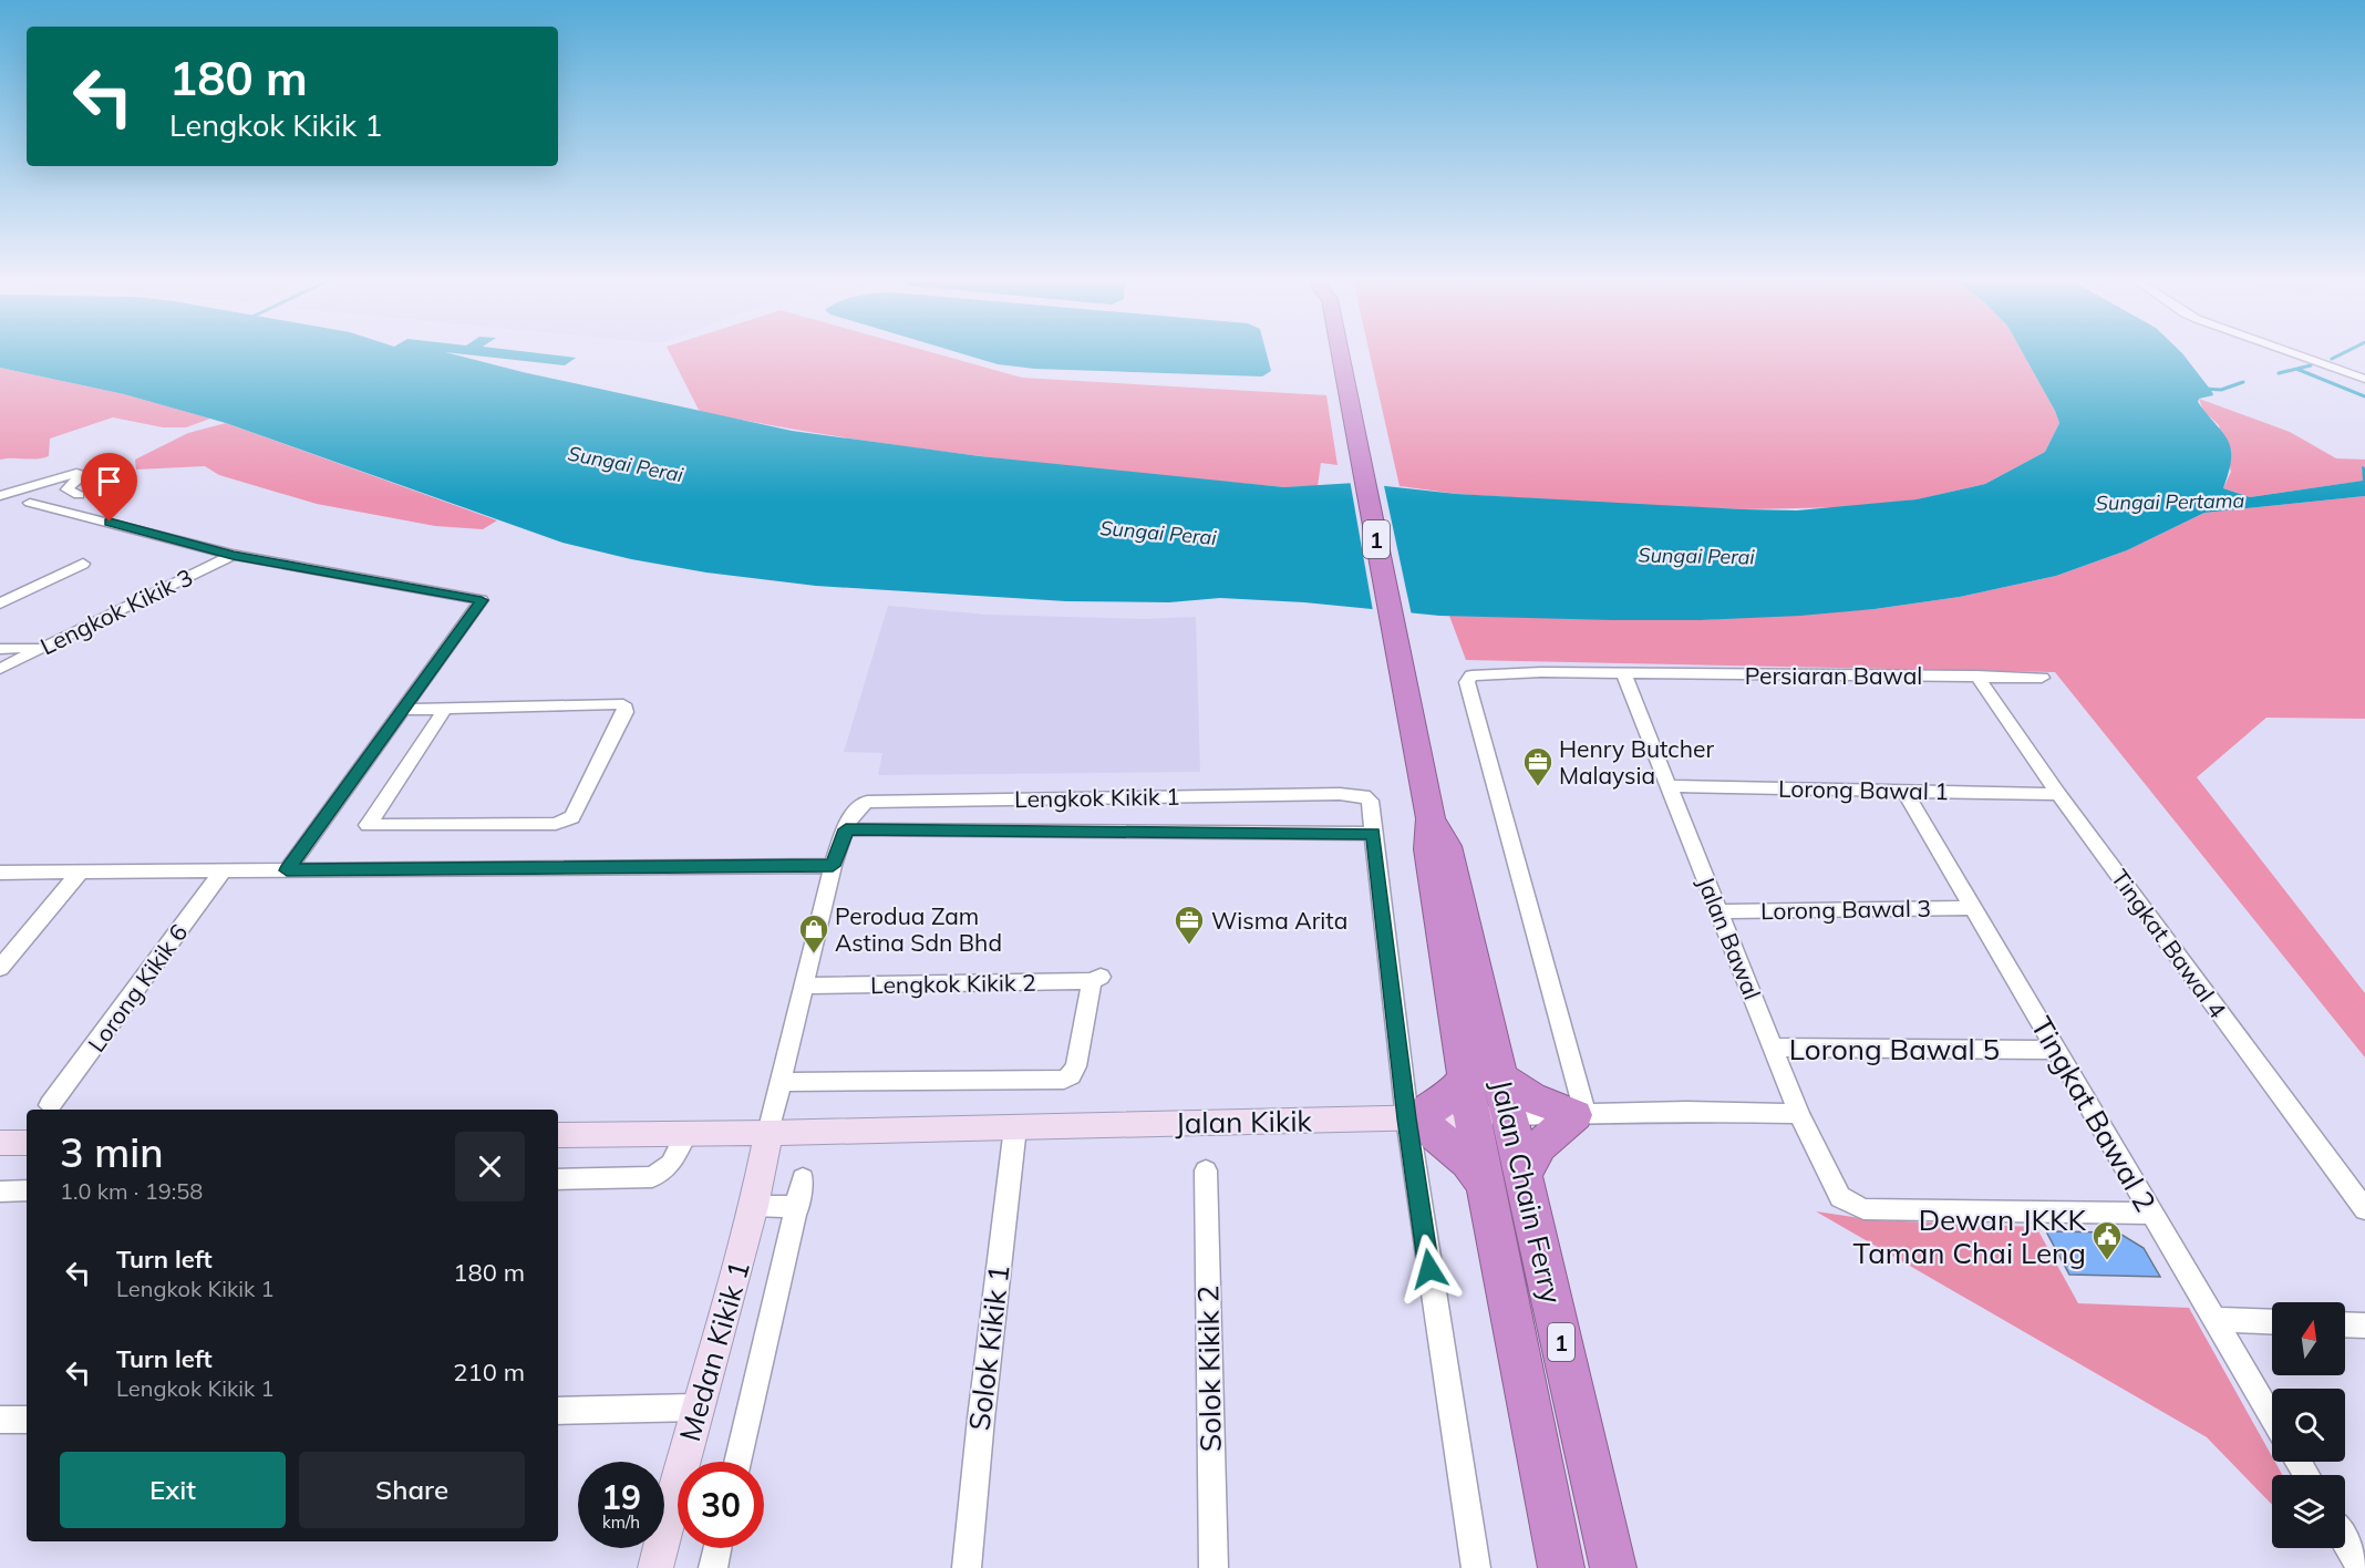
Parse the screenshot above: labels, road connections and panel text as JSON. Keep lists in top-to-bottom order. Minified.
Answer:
{"streets":{"highway":["1","Jalan Chain Ferry"],"street":["Lengkok Kikik 3","Persiaran Bawal","Lorong Bawal 1","Lengkok Kikik 1","Lorong Bawal 3","Jalan Bawal","Tingkat Bawal 4","Lengkok Kikik 2","Lorong Kikik 6","Lorong Bawal 5","Tingkat Bawal 2","Jalan Kikik","Solok Kikik 1","Medan Kikik 1","Solok Kikik 2"]},"crossings":[["Persiaran Bawal","Jalan Bawal"],["Persiaran Bawal","Tingkat Bawal 4"],["Lorong Bawal 1","Jalan Bawal"],["Lorong Bawal 1","Tingkat Bawal 4"],["Lorong Bawal 1","Tingkat Bawal 2"],["Lengkok Kikik 1","Lengkok Kikik 2"],["Lengkok Kikik 1","Jalan Kikik"],["Lengkok Kikik 1","Medan Kikik 1"],["Lorong Bawal 3","Jalan Bawal"],["Lorong Bawal 3","Tingkat Bawal 2"],["Jalan Bawal","Lorong Bawal 5"],["Jalan Bawal","Tingkat Bawal 2"],["Lorong Bawal 5","Tingkat Bawal 2"],["Jalan Kikik","Solok Kikik 1"],["Jalan Kikik","Medan Kikik 1"]],"water":["Sungai Perai","Sungai Pertama"],"places":{"office":["Henry Butcher Malaysia","Wisma Arita"],"shop":["Perodua Zam Astina Sdn Bhd"],"public building":["Dewan JKKK Taman Chai Leng"]},"north":"top","page":{"turn":["180 m","Lengkok Kikik 1"],"heading":["3 min","1.0 km · 19:58"],"list":[{"name":"Turn left","note":"Lengkok Kikik 1","value":"180 m"},{"name":"Turn left","note":"Lengkok Kikik 1","value":"210 m"}],"buttons":["Exit","Share"],"speed":"19 km/h","limit":"30"}}
